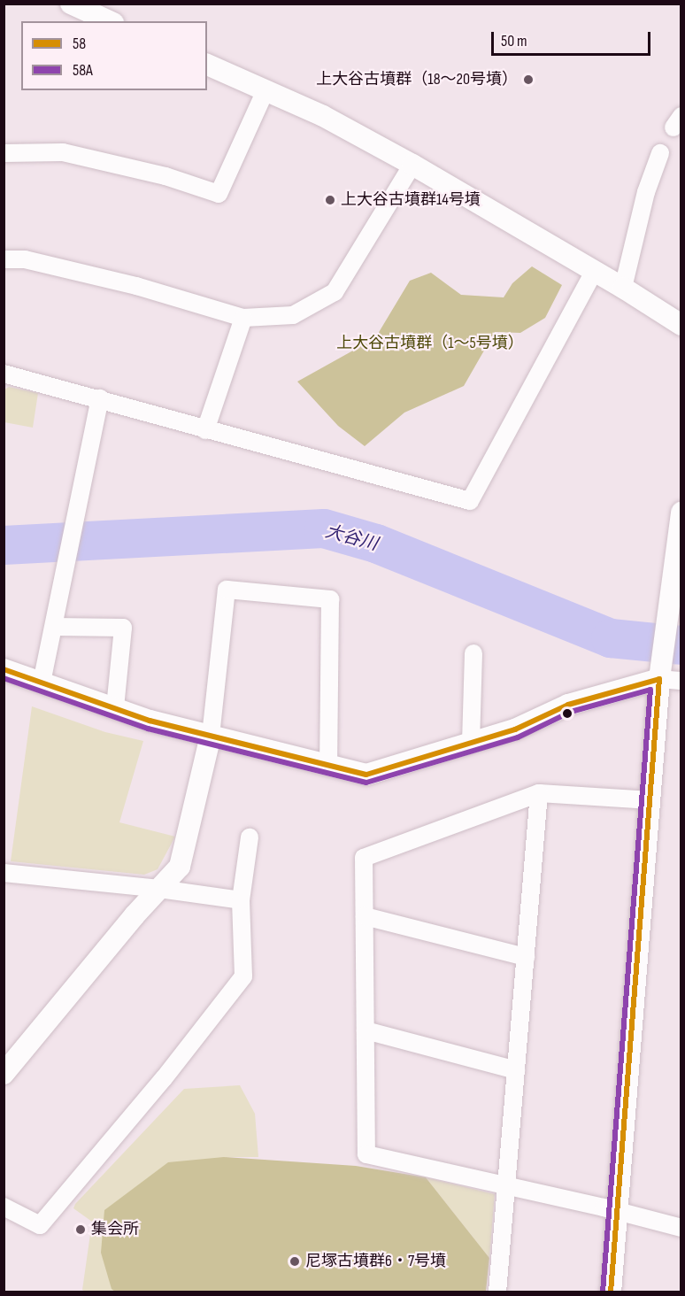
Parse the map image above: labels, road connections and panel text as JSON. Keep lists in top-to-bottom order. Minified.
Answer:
{"water":["大谷川"],"parks":["上大谷古墳群（1～5号墳）"],"places":["上大谷古墳群（18～20号墳）","上大谷古墳群14号墳","集会所","尼塚古墳群6・7号墳"],"lines":["transit line 58","transit line 58A"],"legend":["58","58A"],"scale_bar":"50 m"}
